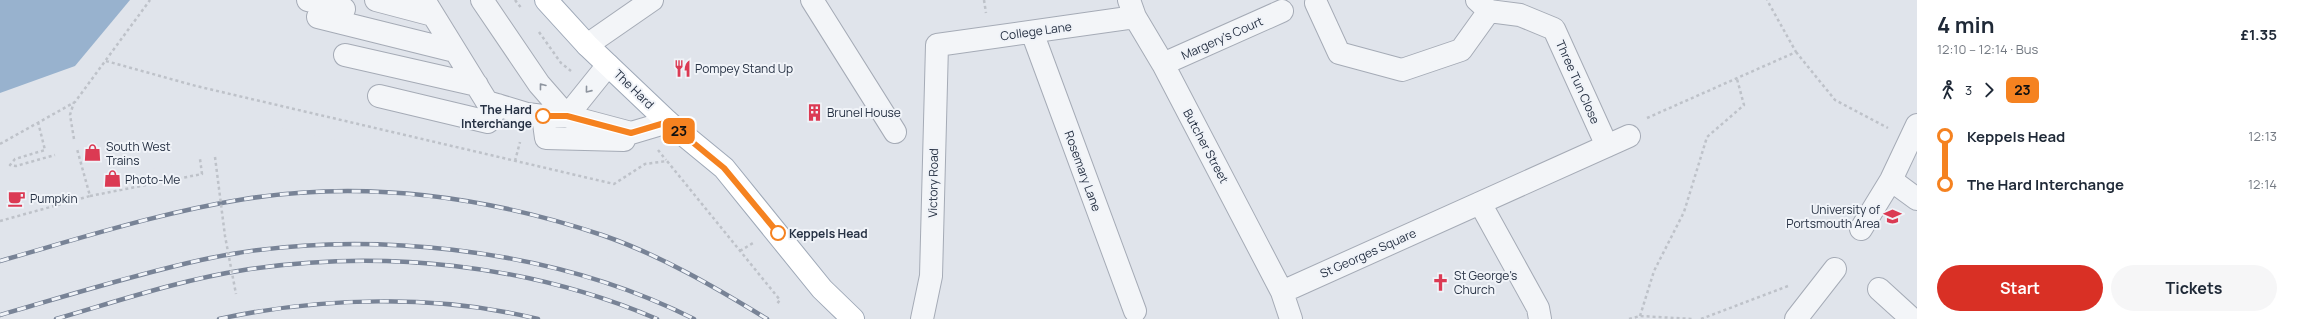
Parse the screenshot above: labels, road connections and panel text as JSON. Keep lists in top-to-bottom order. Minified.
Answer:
{"streets":{"main road":["The Hard"],"street":["College Lane","Margery's Court","Three Tun Close","Butcher Street","Rosemary Lane","Victory Road","St Georges Square"]},"crossings":[["College Lane","Butcher Street"],["College Lane","Rosemary Lane"],["College Lane","Victory Road"],["Margery's Court","Butcher Street"],["Three Tun Close","St Georges Square"],["Butcher Street","St Georges Square"]],"places":{"restaurant":["Pompey Stand Up"],"building":["Brunel House"],"other":["The Hard Interchange","Keppels Head"],"shop":["South West Trains","Photo-Me"],"cafe":["Pumpkin"],"school or university":["University of Portsmouth Area"],"church":["St George's Church"]},"lines":["bus line 23"],"page":{"on_map":"23","heading":["4 min","12:10 – 12:14 · Bus","£1.35"],"legs":["3","23"],"list":[{"name":"Keppels Head","value":"12:13"},{"name":"The Hard Interchange","value":"12:14"}],"buttons":["Start","Tickets"]}}
